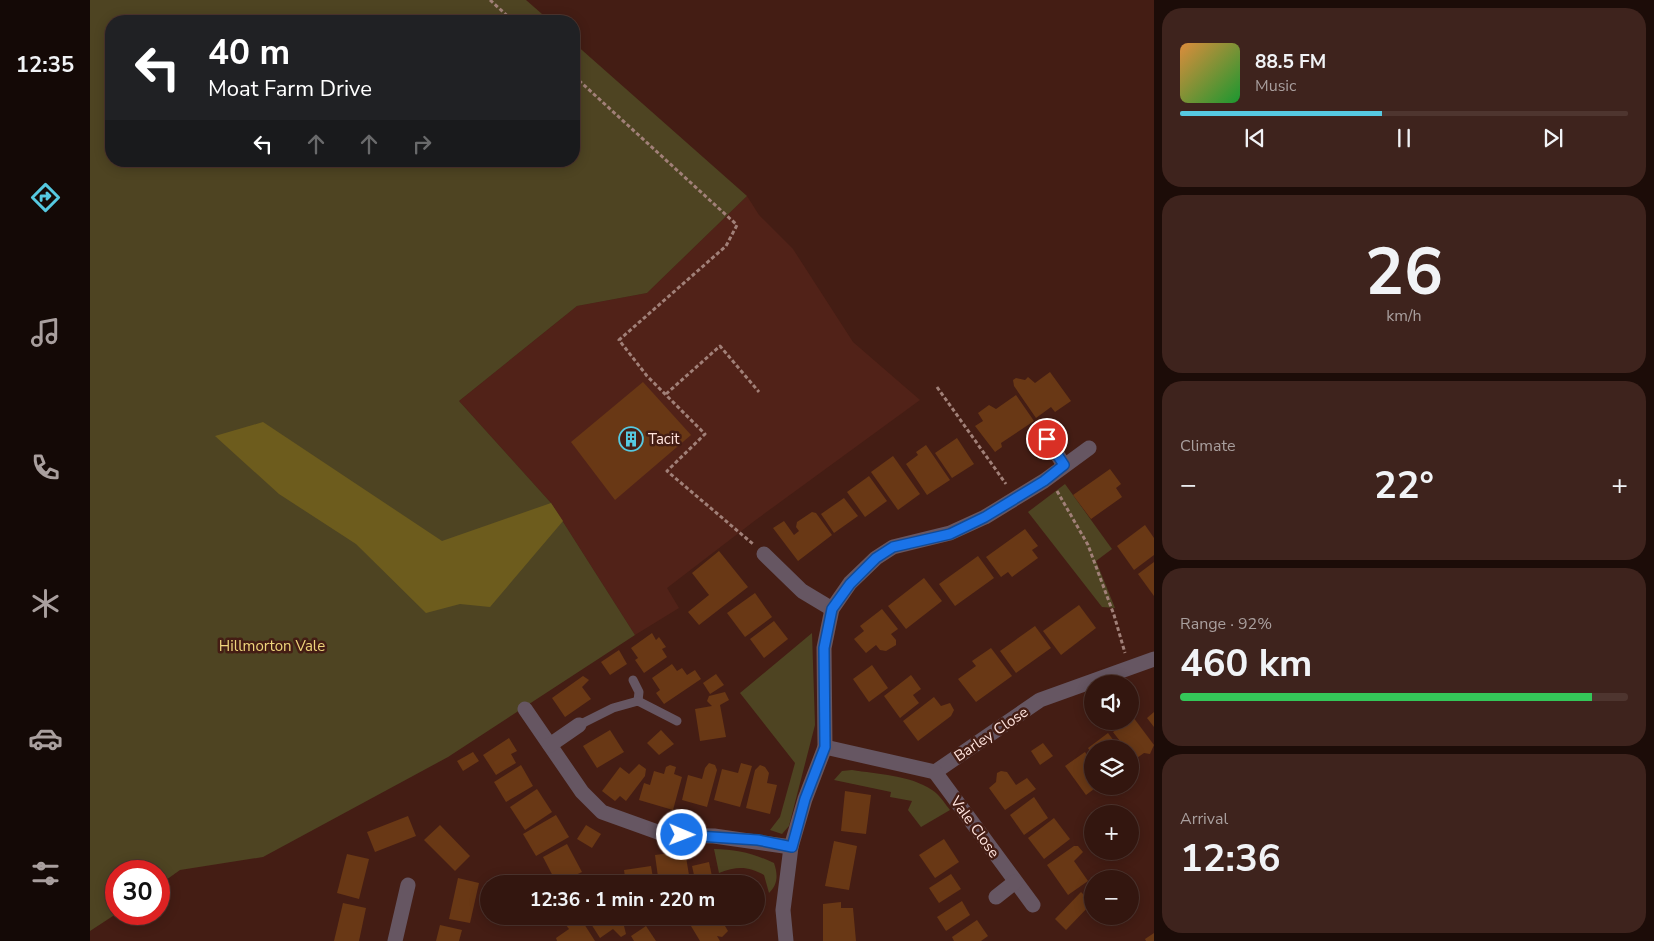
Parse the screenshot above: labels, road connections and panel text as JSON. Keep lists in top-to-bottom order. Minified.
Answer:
{"streets":{"street":["Barley Close","Vale Close"]},"crossings":[["Barley Close","Vale Close"]],"parks":["Hillmorton Vale"],"places":{"building":["Tacit"]},"page":{"tabs":"12:35","turn":["40 m","Moat Farm Drive"],"song":["88.5 FM","Music"],"tile":[["26","km/h"],"Climate",["Range · 92%","460 km"],["Arrival","12:36"]],"heat":["−","22°","+"],"map_buttons":["+","−"],"limit":"30","trip":"12:36 · 1 min · 220 m"}}
